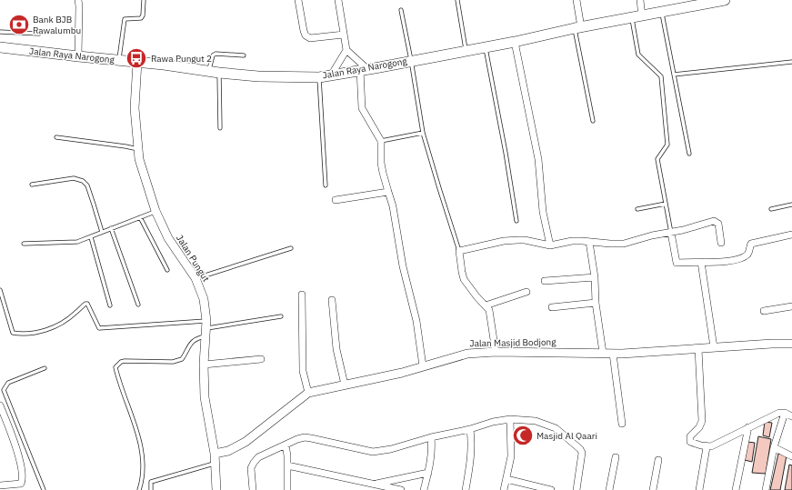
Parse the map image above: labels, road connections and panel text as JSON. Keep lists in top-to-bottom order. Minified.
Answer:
{"streets":{"main road":["Jalan Raya Narogong"],"street":["Jalan Pungut","Jalan Masjid Bodjong"]},"crossings":[["Jalan Raya Narogong","Jalan Pungut"],["Jalan Pungut","Jalan Masjid Bodjong"]],"places":{"bank":["Bank BJB Rawalumbu"],"bus stop":["Rawa Pungut 2"],"mosque":["Masjid Al Qaari"]}}
